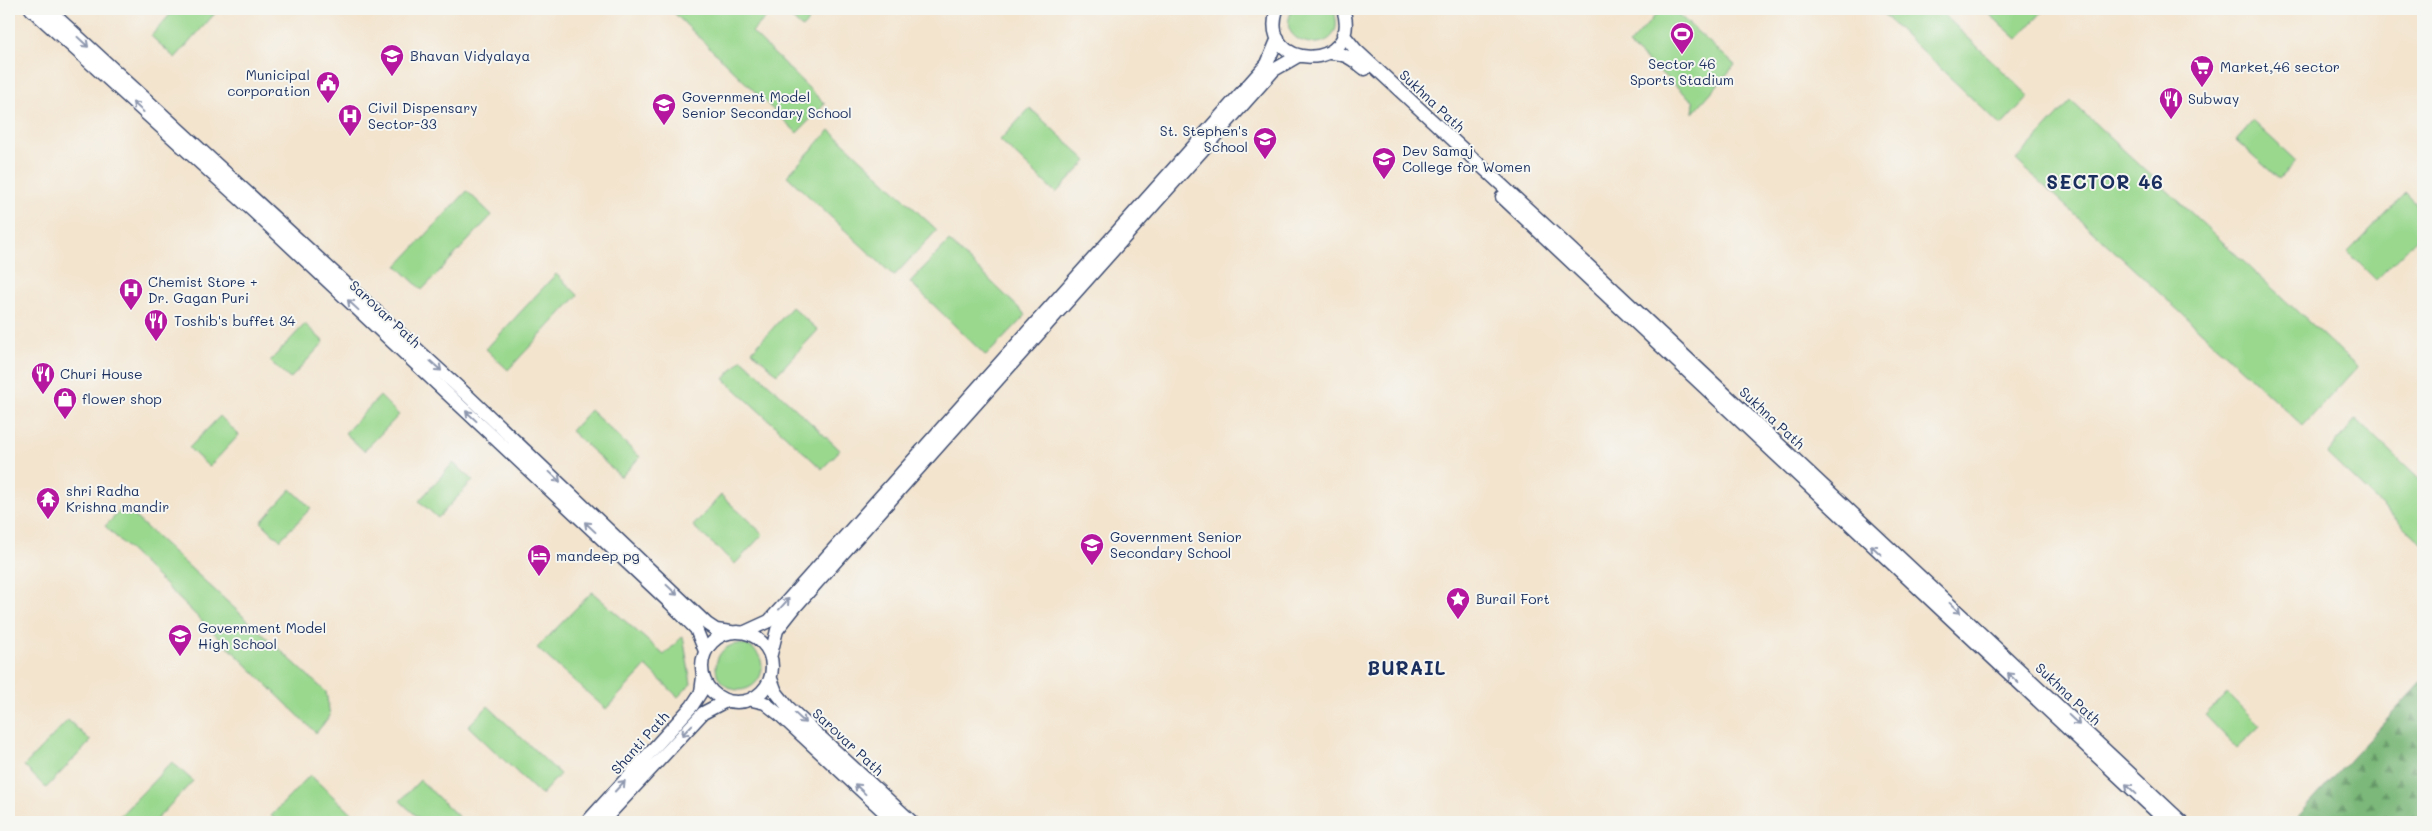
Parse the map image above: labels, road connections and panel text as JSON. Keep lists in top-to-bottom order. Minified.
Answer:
{"streets":{"main road":["Sukhna Path","Sarovar Path","Shanti Path"]},"crossings":[["Sarovar Path","Shanti Path"]],"districts":["SECTOR 46","BURAIL"],"places":{"sports":["Sector 46 Sports Stadium"],"school or university":["Bhavan Vidyalaya","Government Model Senior Secondary School","St. Stephen's School","Dev Samaj College for Women","Government Senior Secondary School","Government Model High School"],"supermarket":["Market,46 sector"],"public building":["Municipal corporation"],"restaurant":["Subway","Toshib's buffet 34","Churi House"],"hospital":["Civil Dispensary Sector-33","Chemist Store + Dr. Gagan Puri"],"shop":["flower shop"],"temple":["shri Radha Krishna mandir"],"hotel":["mandeep pg"],"place":["Burail Fort"]}}
